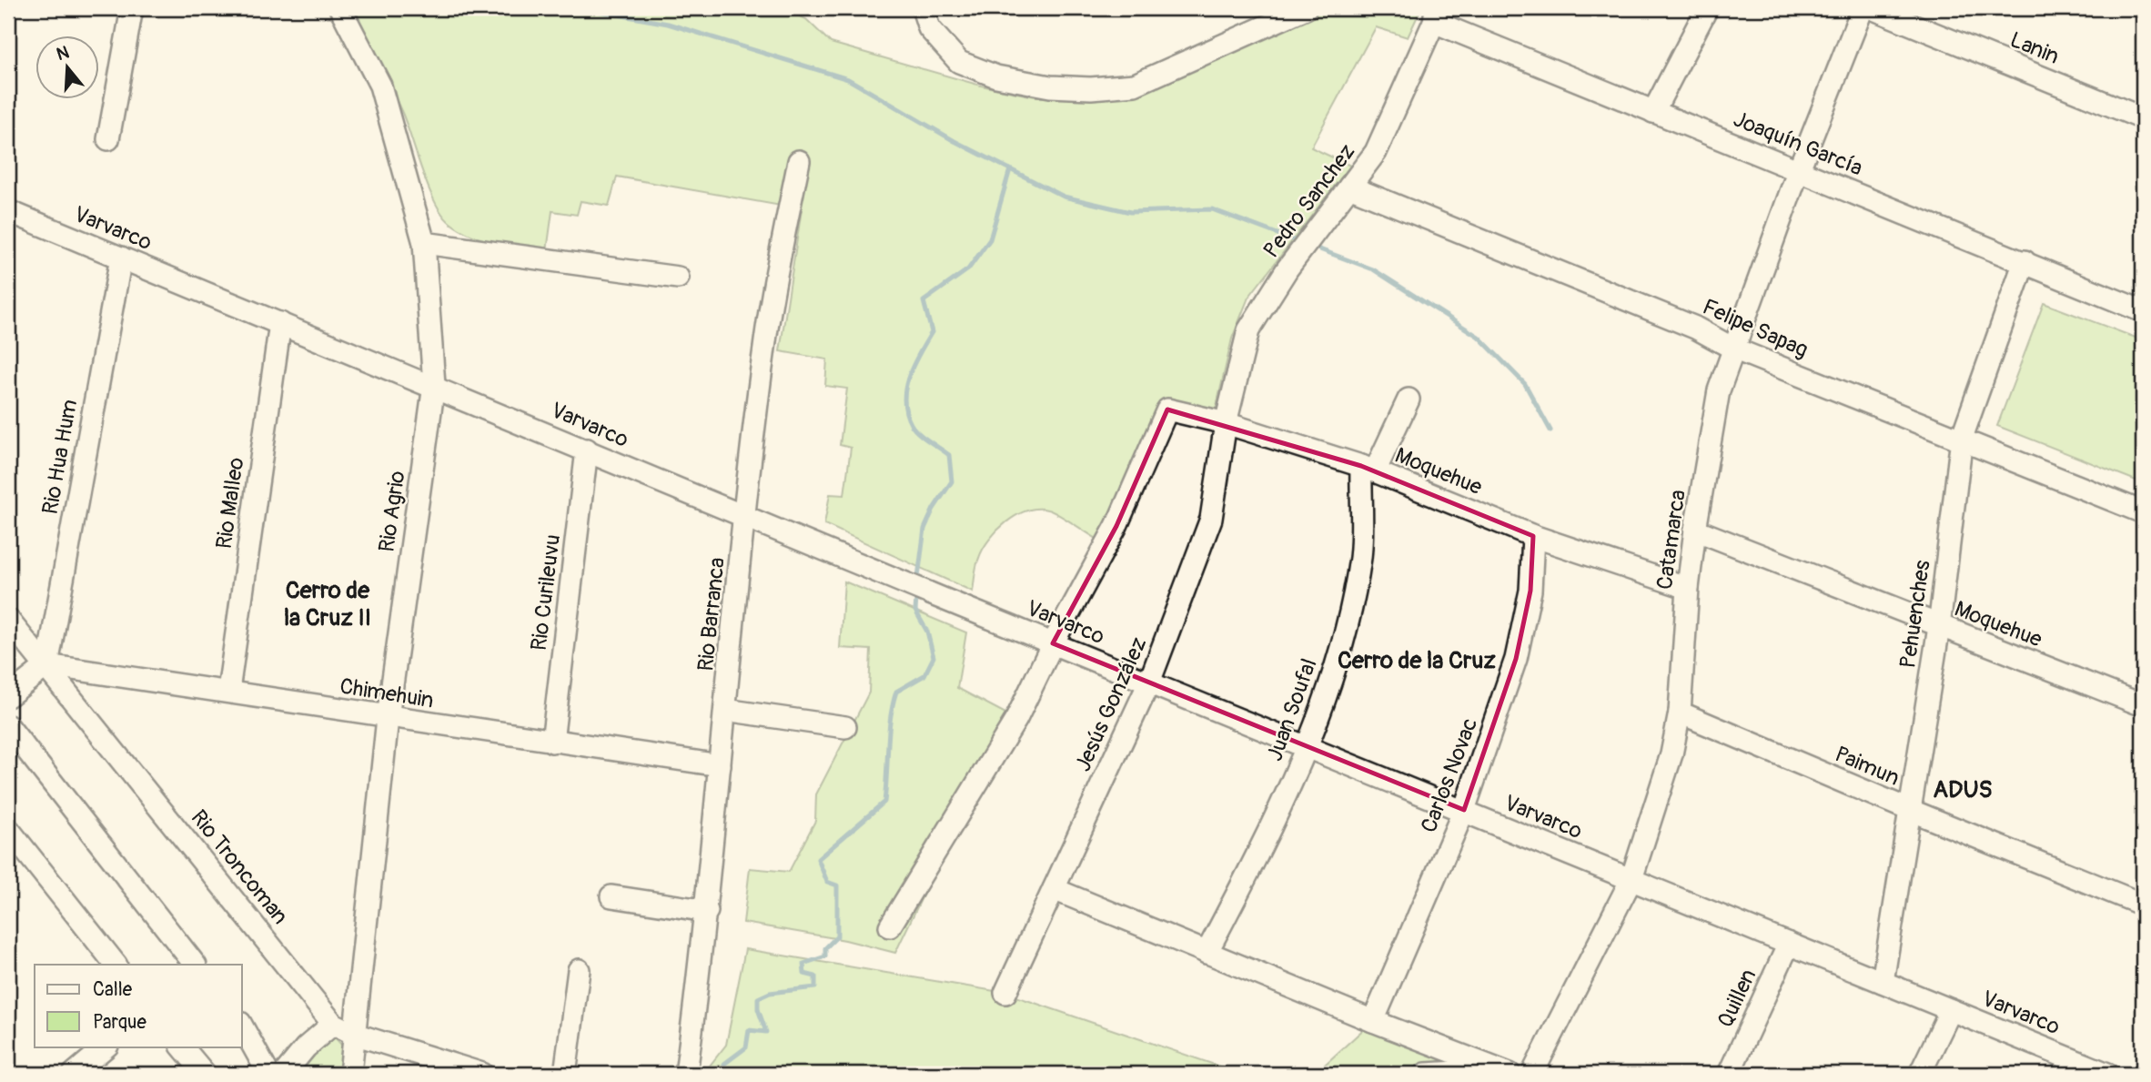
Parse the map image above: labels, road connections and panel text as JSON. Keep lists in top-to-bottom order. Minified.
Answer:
{"streets":{"street":["Lanin","Joaquín García","Pedro Sanchez","Varvarco","Felipe Sapag","Rio Hua Hum","Moquehue","Rio Malleo","Rio Agrio","Catamarca","Rio Curileuvu","Rio Barranca","Pehuenches","Chimehuin","Jesús González","Juan Soufal","Paimun","Carlos Novac","Rio Troncoman","Quillen"]},"crossings":[["Joaquín García","Pedro Sanchez"],["Joaquín García","Catamarca"],["Joaquín García","Pehuenches"],["Pedro Sanchez","Felipe Sapag"],["Pedro Sanchez","Moquehue"],["Pedro Sanchez","Jesús González"],["Varvarco","Rio Hua Hum"],["Varvarco","Moquehue"],["Varvarco","Rio Malleo"],["Varvarco","Rio Agrio"],["Varvarco","Catamarca"],["Varvarco","Rio Curileuvu"],["Varvarco","Rio Barranca"],["Varvarco","Pehuenches"],["Varvarco","Jesús González"],["Varvarco","Juan Soufal"],["Varvarco","Carlos Novac"],["Varvarco","Quillen"],["Felipe Sapag","Catamarca"],["Felipe Sapag","Pehuenches"],["Rio Hua Hum","Chimehuin"],["Rio Hua Hum","Rio Troncoman"],["Moquehue","Catamarca"],["Moquehue","Pehuenches"],["Moquehue","Jesús González"],["Moquehue","Juan Soufal"],["Moquehue","Carlos Novac"],["Rio Malleo","Chimehuin"],["Rio Agrio","Chimehuin"],["Rio Agrio","Rio Troncoman"],["Catamarca","Paimun"],["Rio Curileuvu","Chimehuin"],["Rio Barranca","Chimehuin"],["Pehuenches","Paimun"],["Chimehuin","Rio Troncoman"]],"districts":["Cerro de la Cruz II","Cerro de la Cruz","ADUS"],"legend":["Calle","Parque"],"north":"top"}
